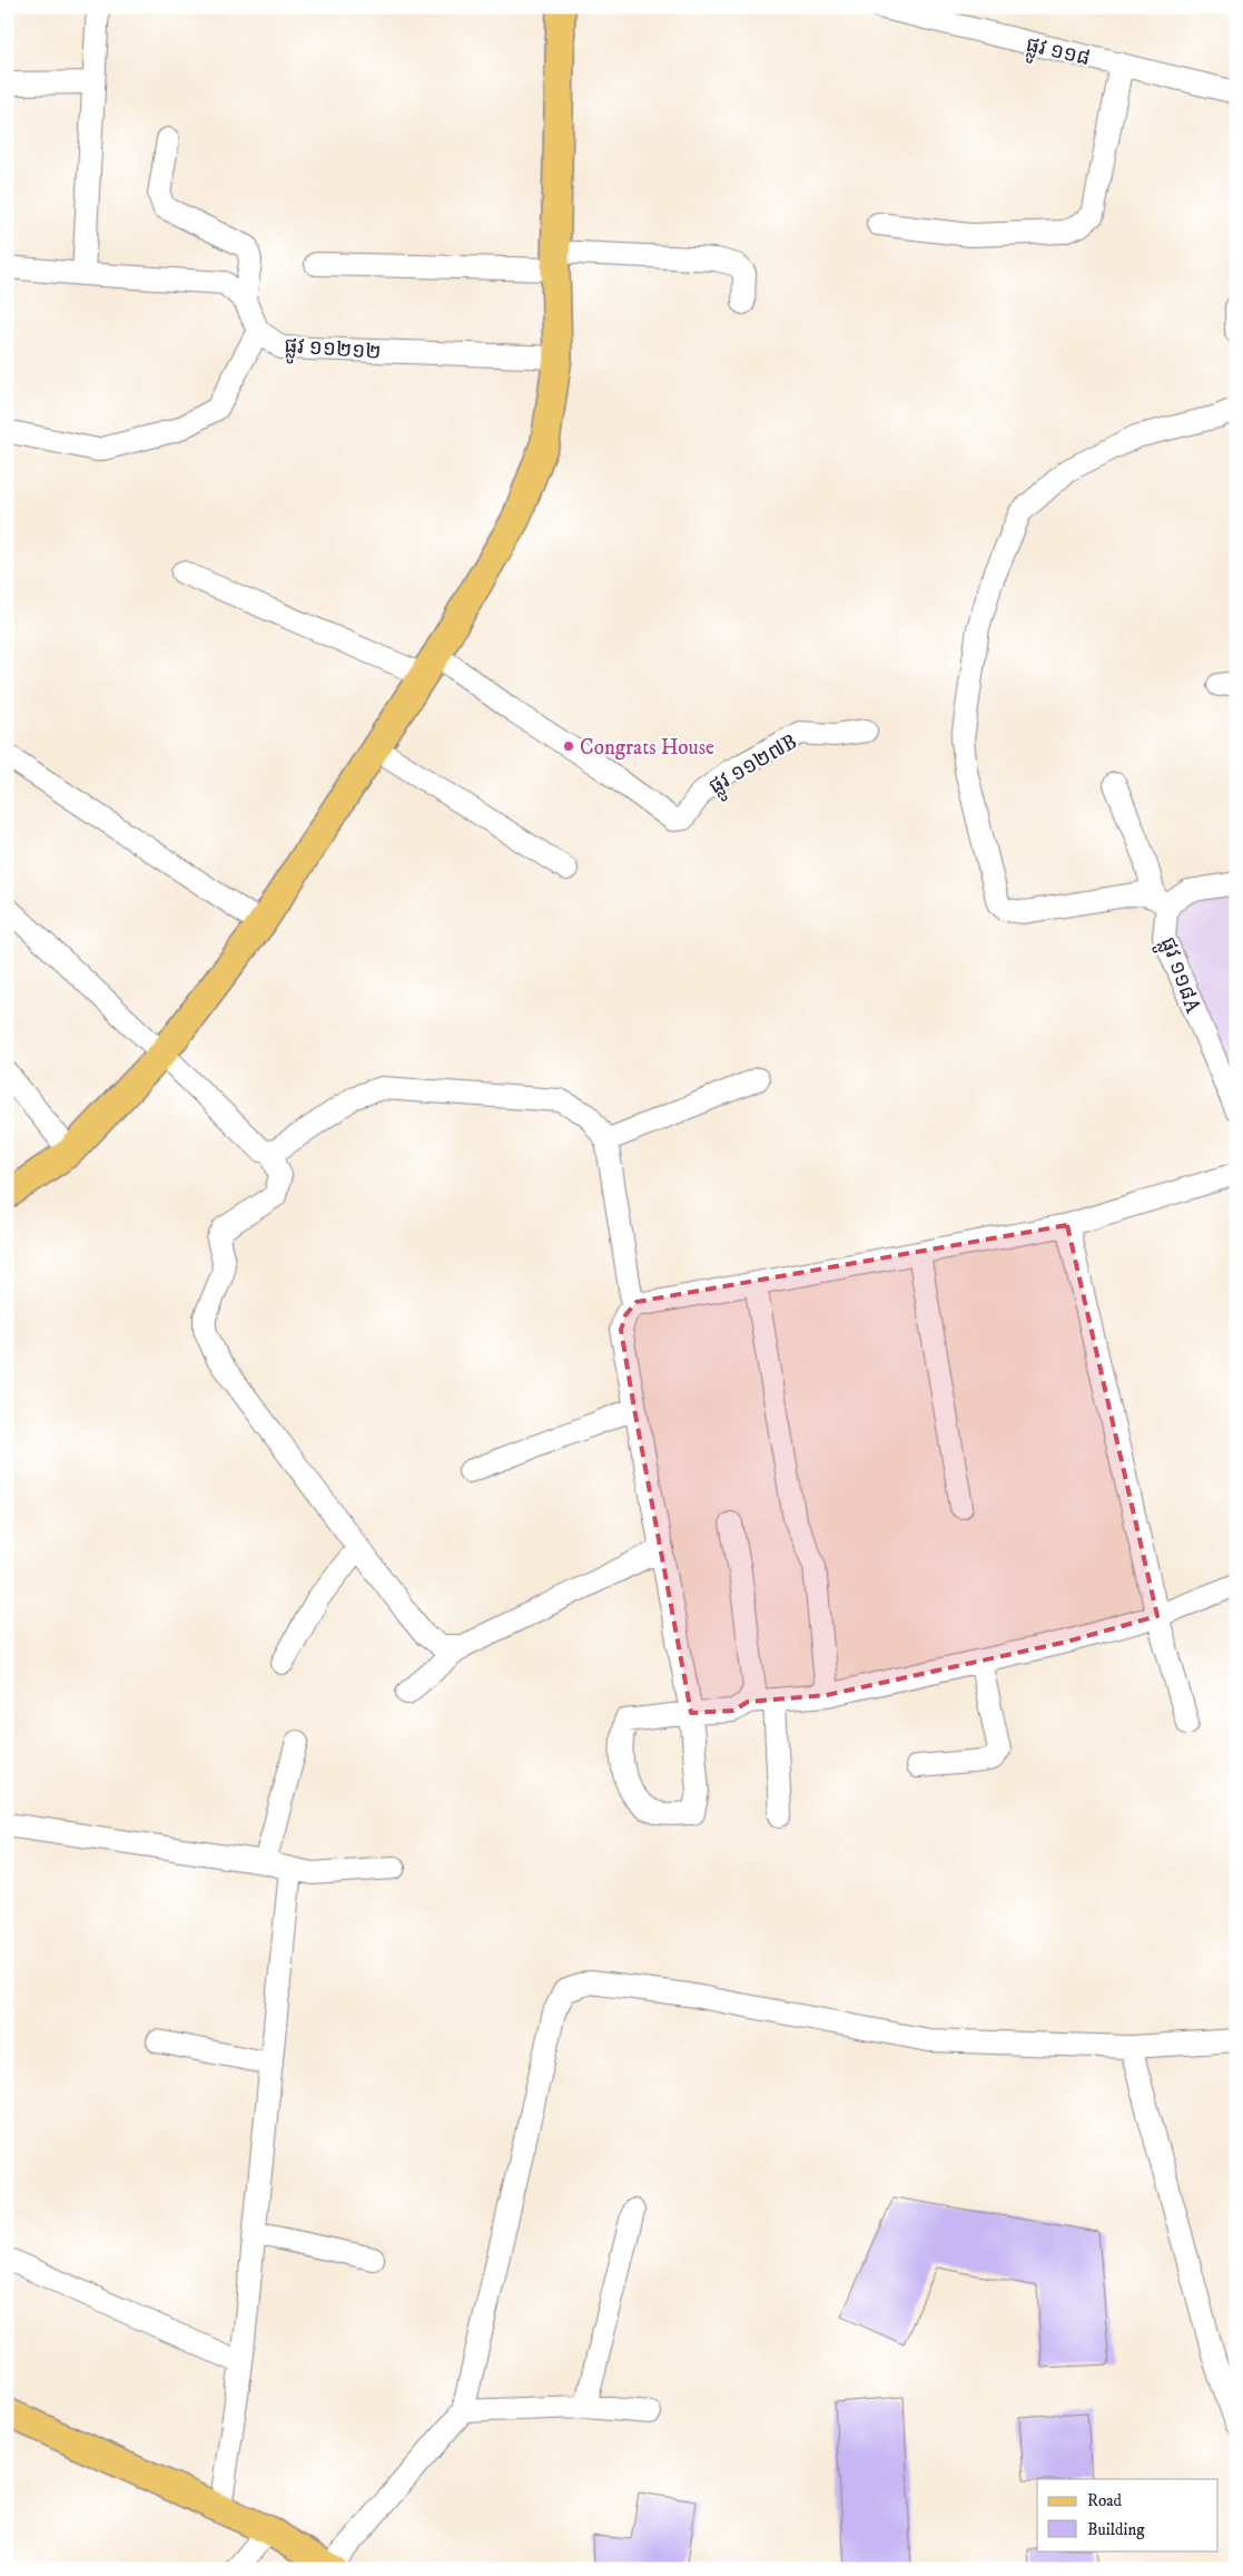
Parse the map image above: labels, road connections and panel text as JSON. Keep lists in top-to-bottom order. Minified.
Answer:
{"streets":{"street":["ផ្លូវ ១១៨","ផ្លូវ ១១២១២","ផ្លូវ ១១២៧B","ផ្លូវ ១១៨A"]},"places":["Congrats House"],"legend":["Road","Building"]}
